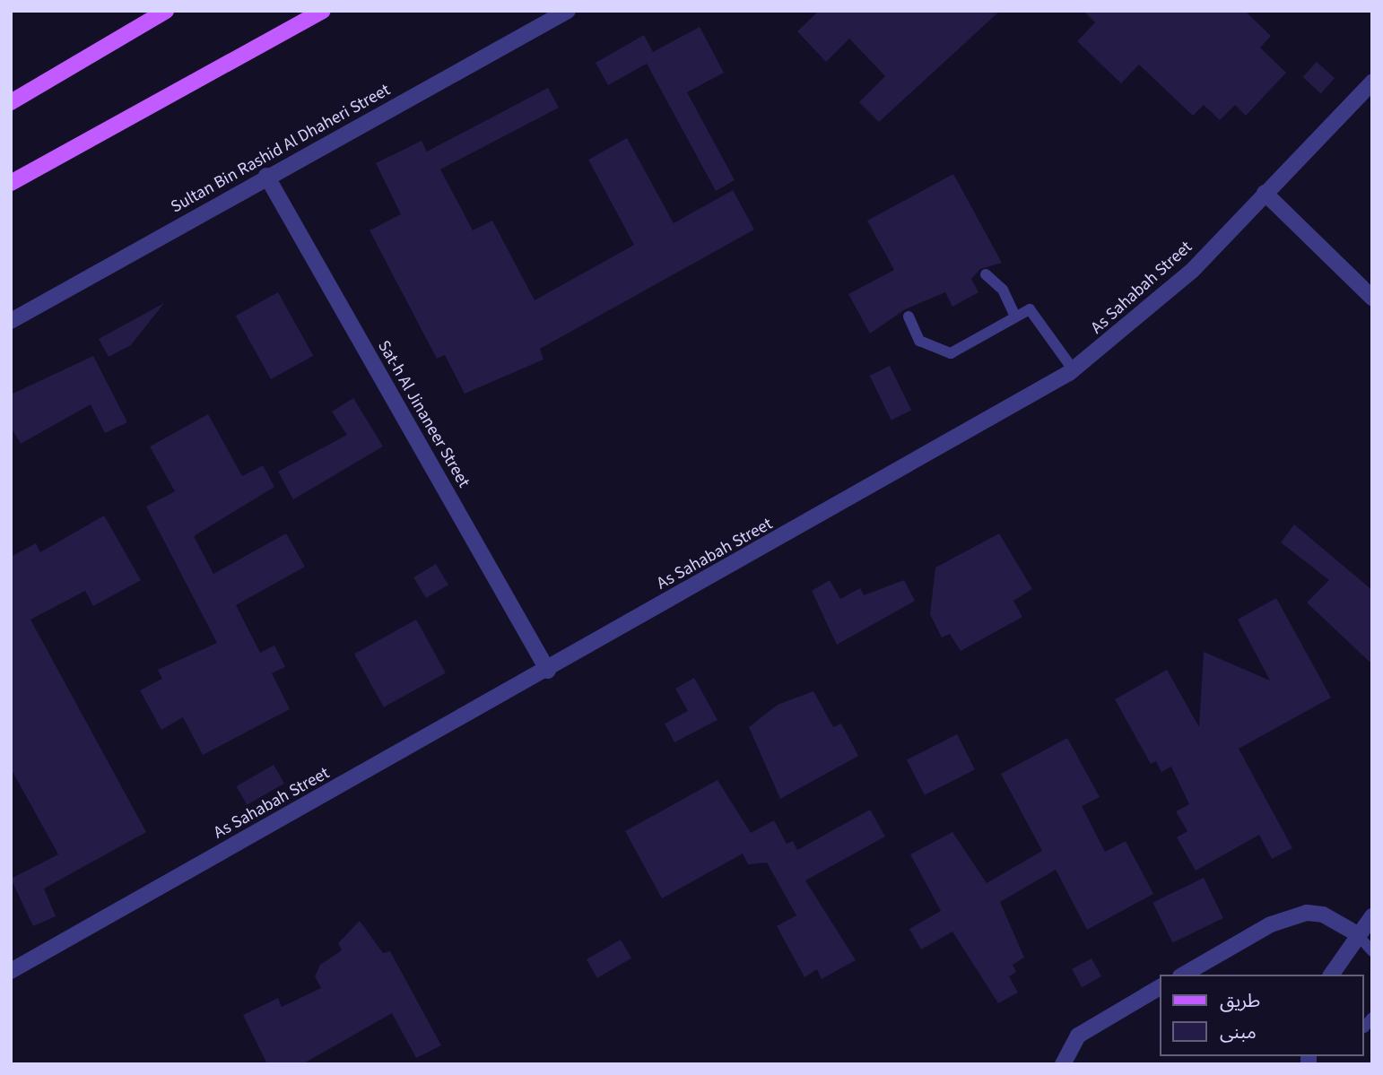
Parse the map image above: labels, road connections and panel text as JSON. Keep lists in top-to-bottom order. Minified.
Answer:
{"streets":{"street":["Sultan Bin Rashid Al Dhaheri Street","As Sahabah Street","Sat-h Al Jinaneer Street"]},"crossings":[["Sultan Bin Rashid Al Dhaheri Street","Sat-h Al Jinaneer Street"],["As Sahabah Street","Sat-h Al Jinaneer Street"]],"legend":["طريق","مبنى"]}
